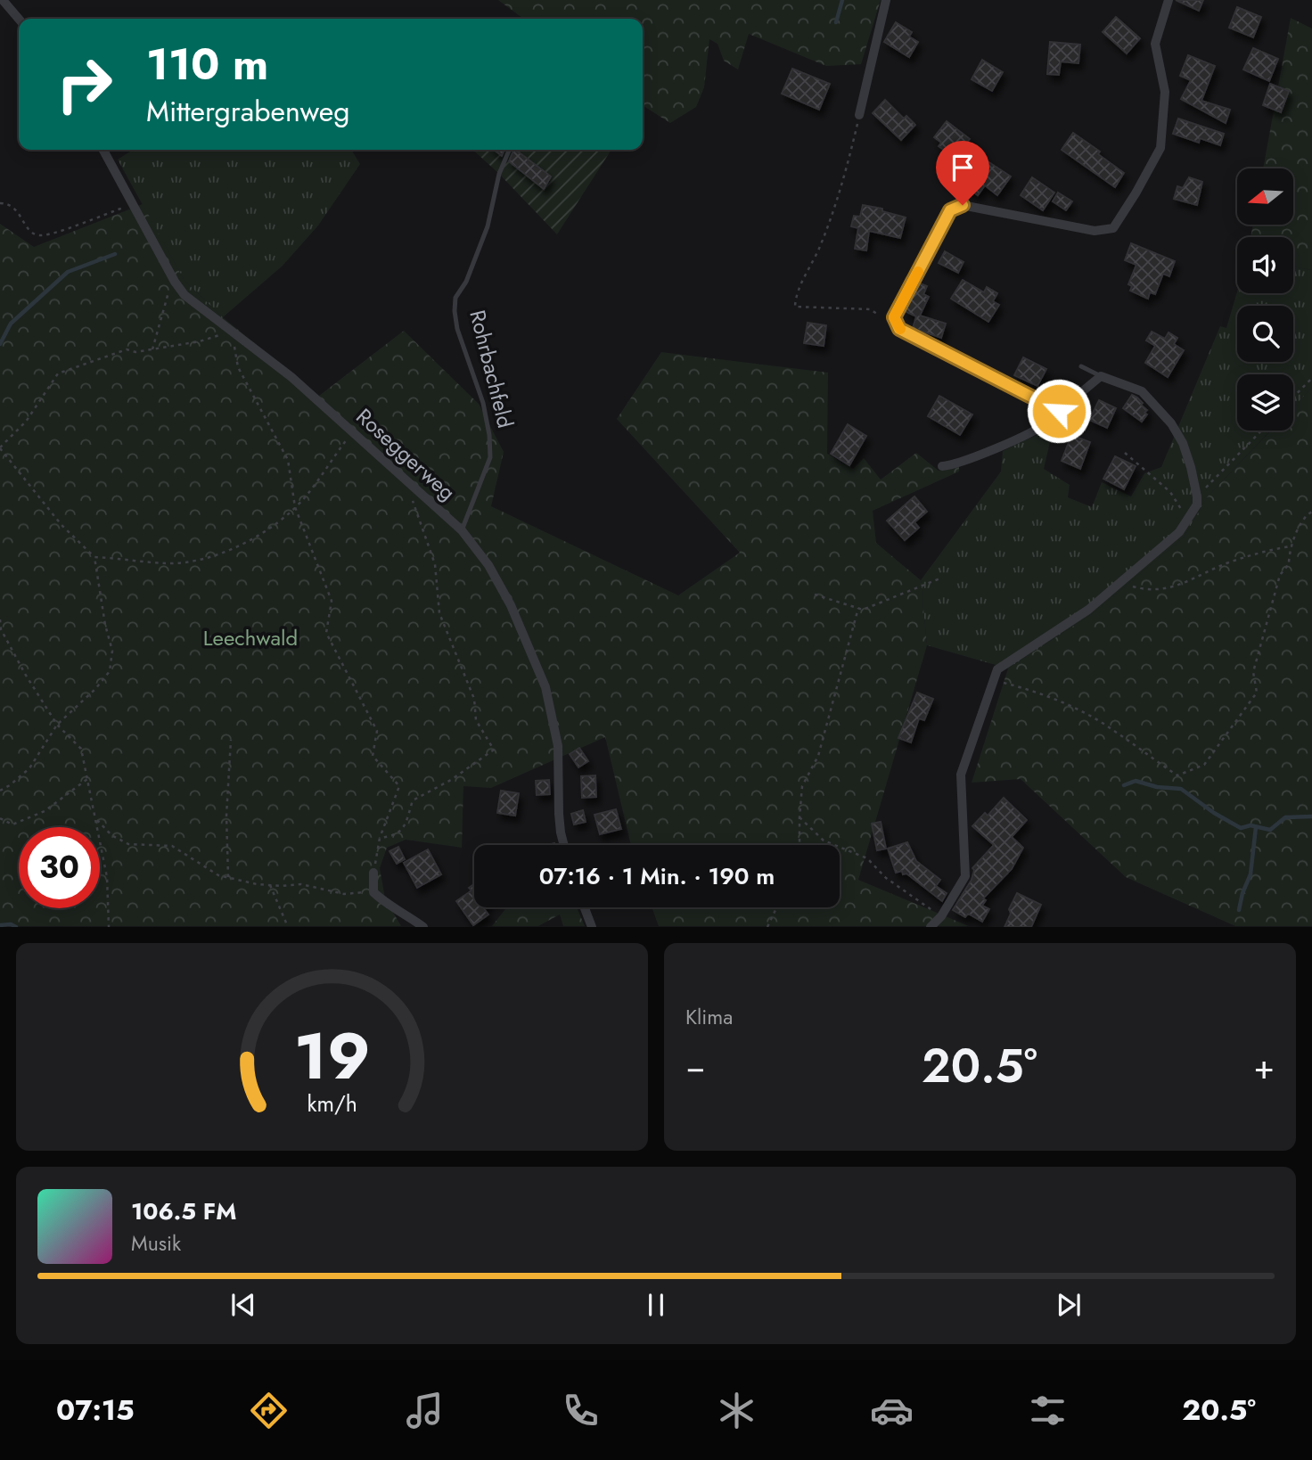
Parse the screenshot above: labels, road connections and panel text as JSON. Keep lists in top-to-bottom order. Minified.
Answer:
{"streets":{"street":["Roseggerweg"],"lane":["Rohrbachfeld"]},"crossings":[["Rohrbachfeld","Roseggerweg"]],"parks":["Leechwald"],"north":"left","page":{"turn":["110 m","Mittergrabenweg"],"limit":"30","trip":"07:16 · 1 Min. · 190 m","tile":"Klima","heat":["−","20.5°","+"],"song":["106.5 FM","Musik"],"tabs":["07:15","20.5°"],"gauge":["19","km/h"]}}
